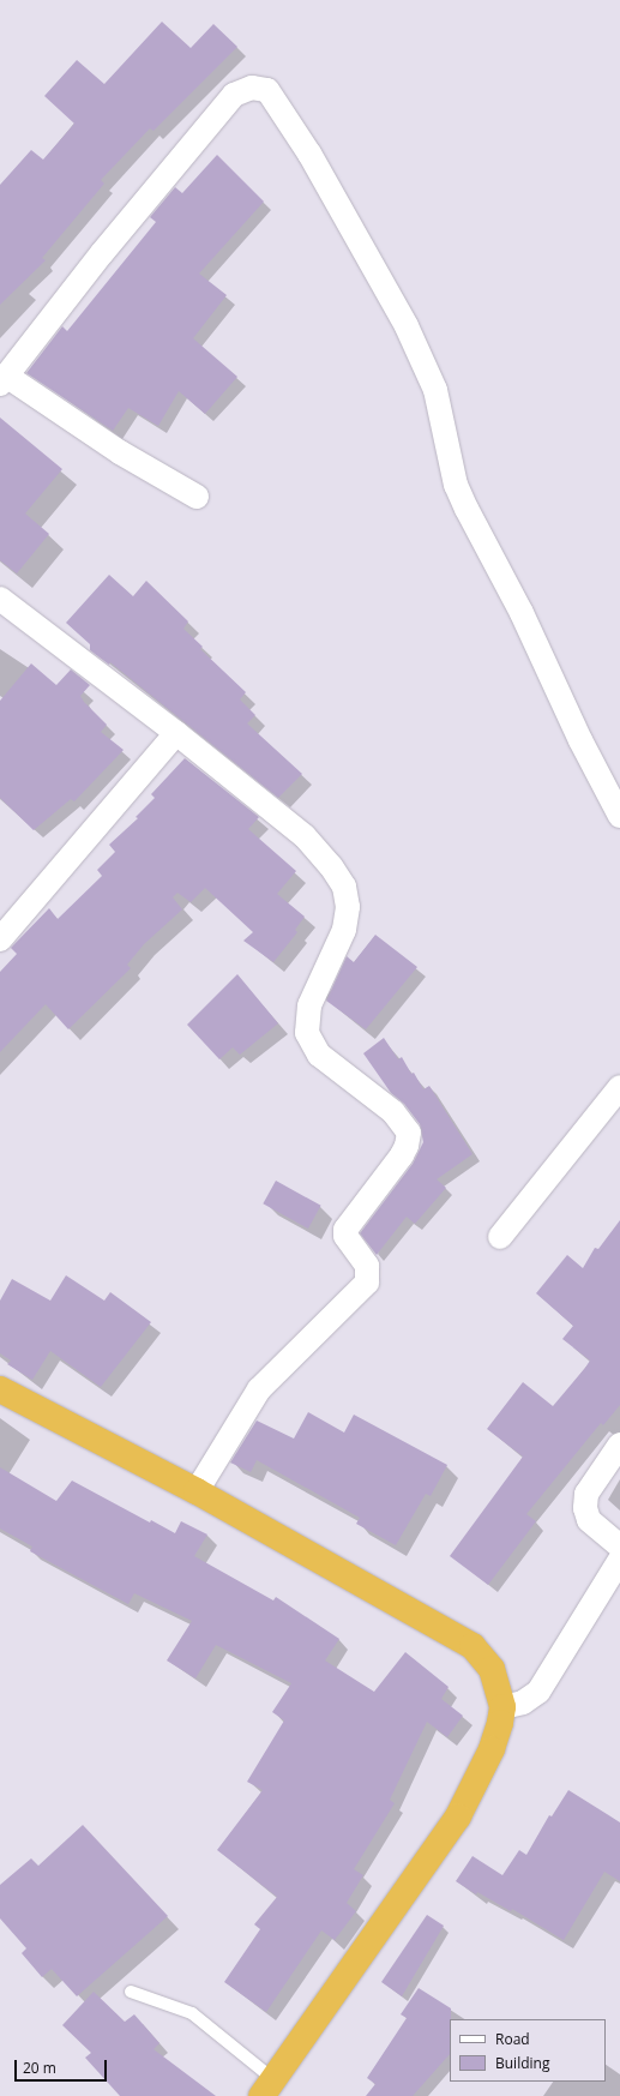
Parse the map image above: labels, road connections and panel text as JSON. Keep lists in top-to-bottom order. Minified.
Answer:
{"legend":["Road","Building"],"scale_bar":"20 m"}
